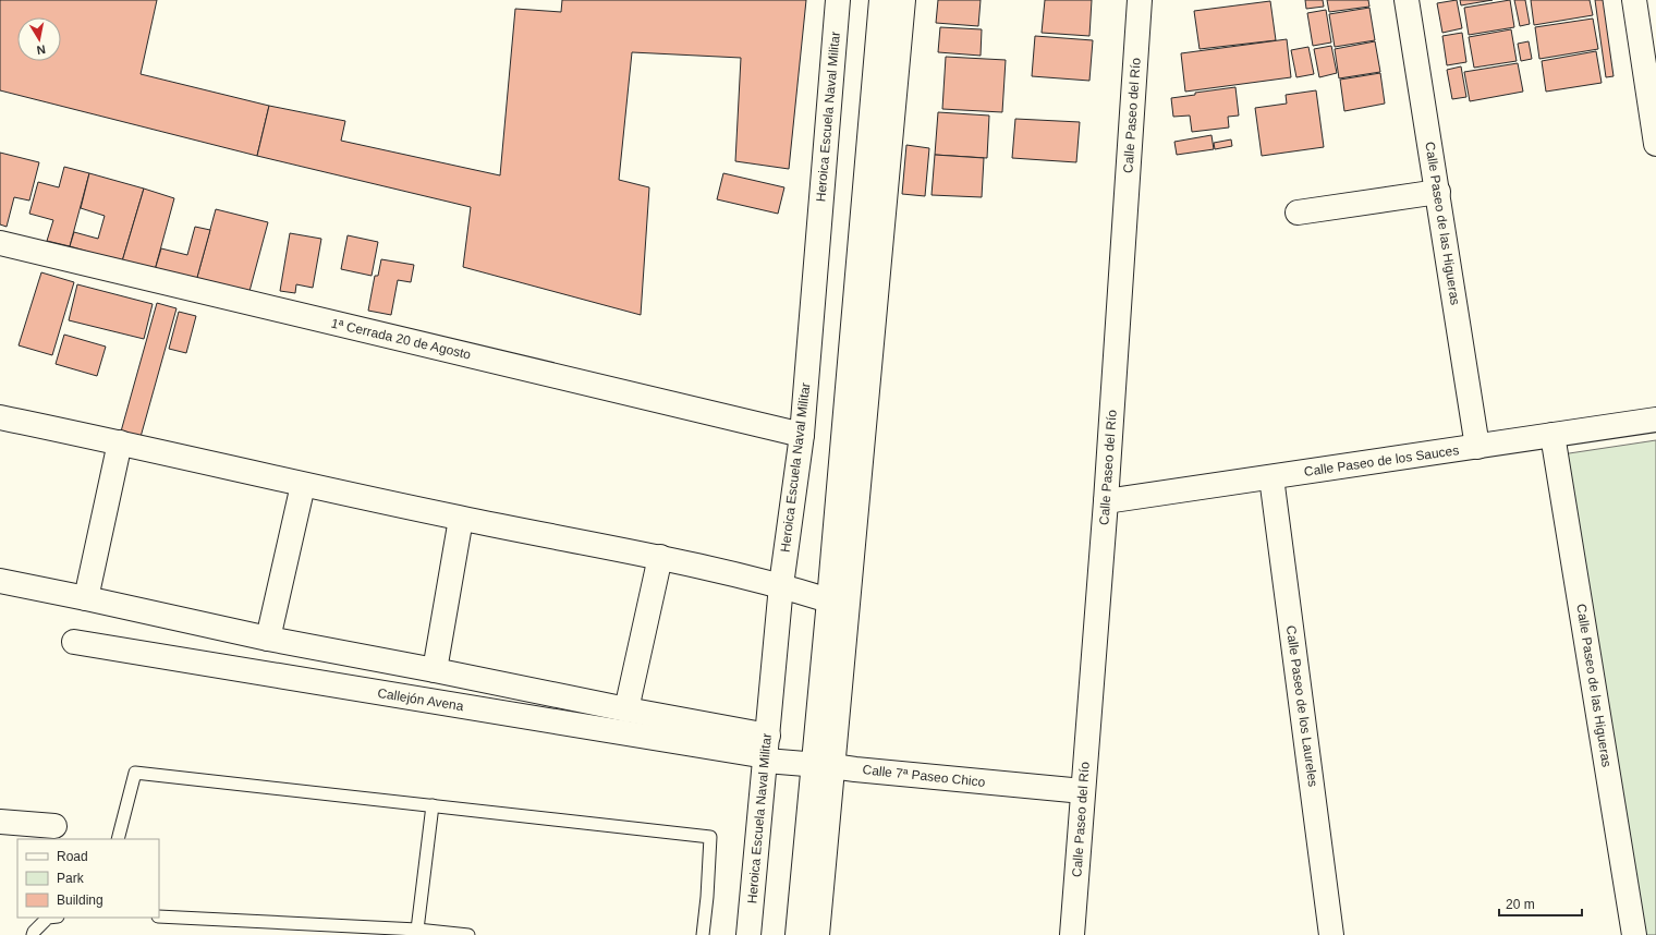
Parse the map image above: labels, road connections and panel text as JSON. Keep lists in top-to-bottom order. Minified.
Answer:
{"streets":{"street":["Calle Paseo del Río","Heroica Escuela Naval Militar","Calle Paseo de las Higueras","1ª Cerrada 20 de Agosto","Calle Paseo de los Sauces","Callejón Avena","Calle Paseo de los Laureles","Calle 7ª Paseo Chico"]},"crossings":[["Calle Paseo del Río","Calle Paseo de los Sauces"],["Calle Paseo del Río","Calle 7ª Paseo Chico"],["Heroica Escuela Naval Militar","1ª Cerrada 20 de Agosto"],["Heroica Escuela Naval Militar","Callejón Avena"],["Heroica Escuela Naval Militar","Calle 7ª Paseo Chico"],["Calle Paseo de las Higueras","Calle Paseo de los Sauces"],["Calle Paseo de los Sauces","Calle Paseo de los Laureles"],["Callejón Avena","Calle 7ª Paseo Chico"]],"legend":["Road","Park","Building"],"scale_bar":"20 m","north":"bottom"}
